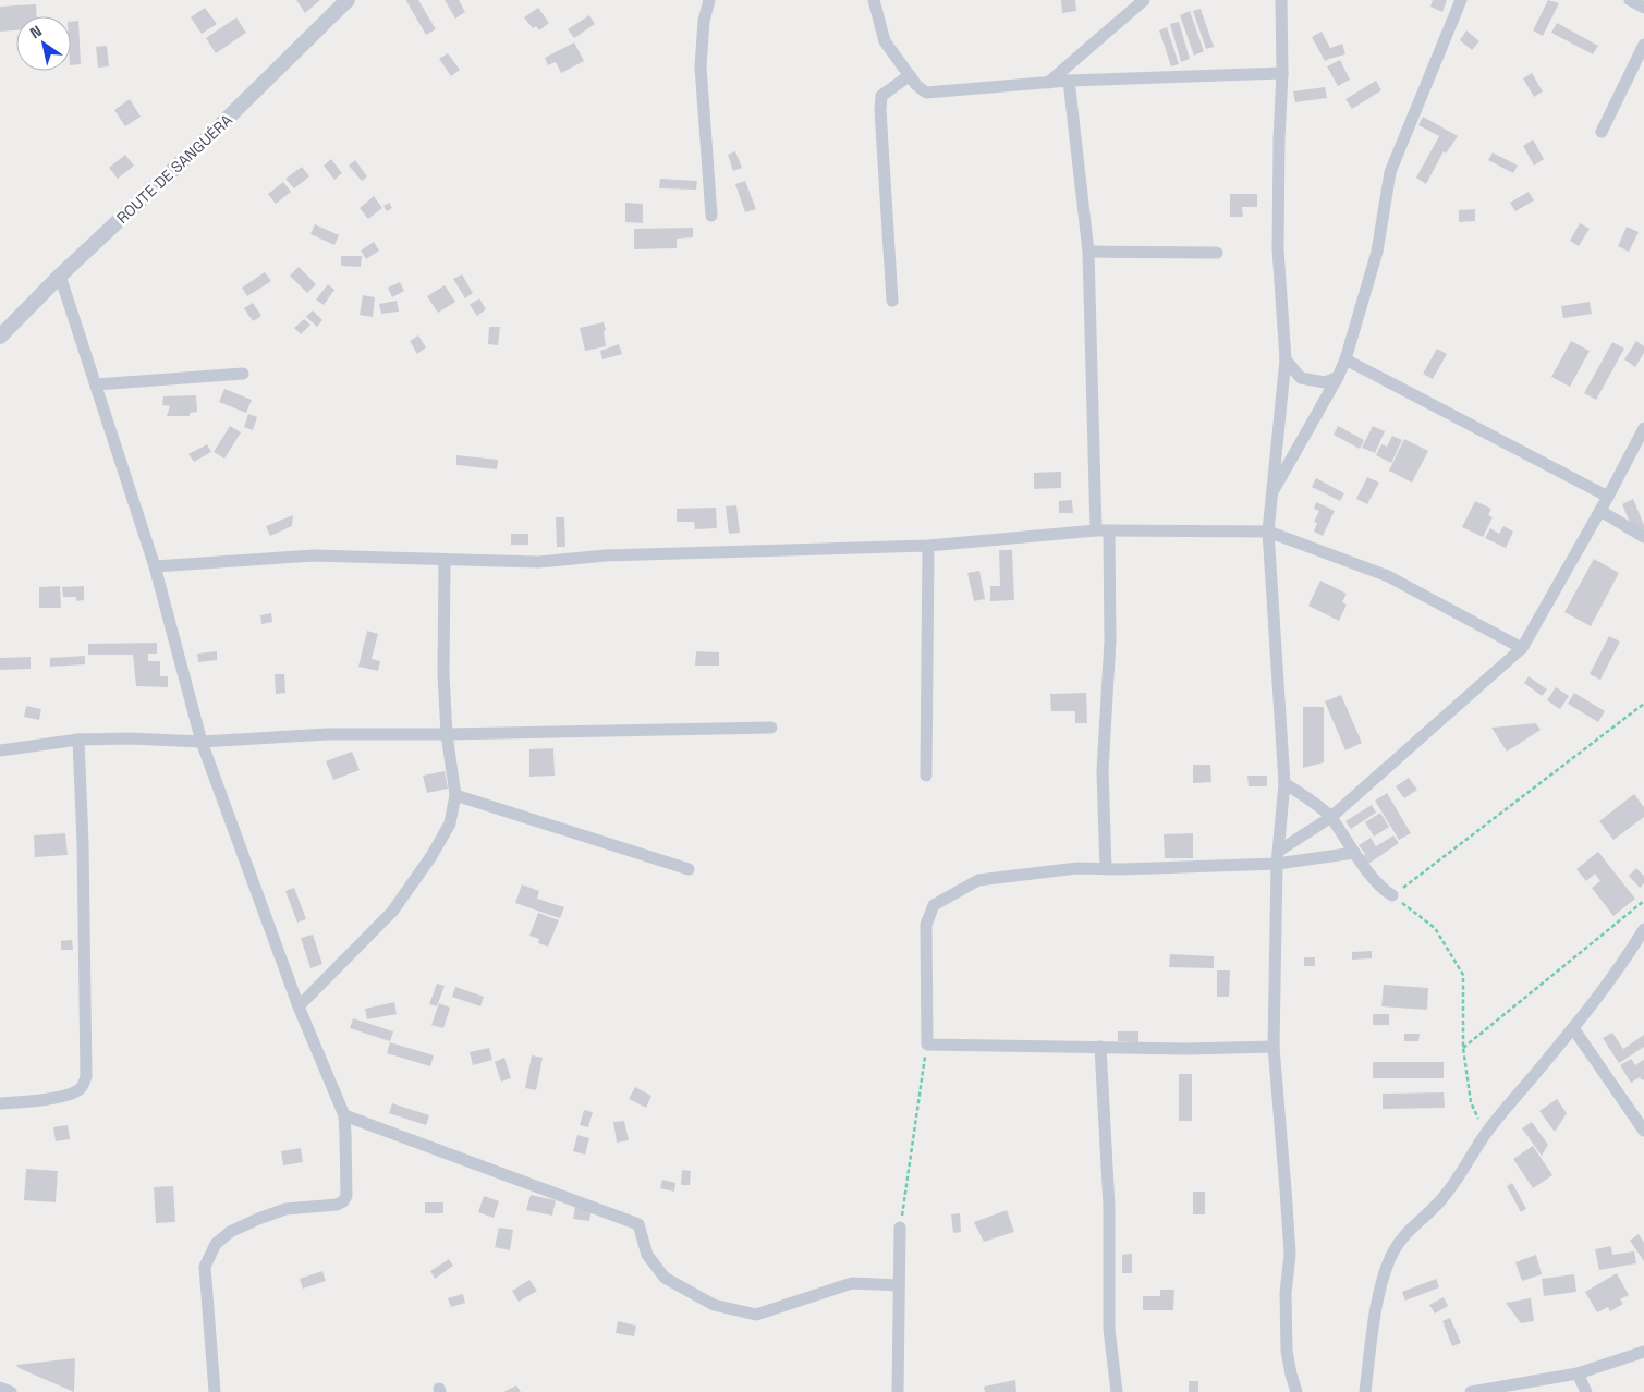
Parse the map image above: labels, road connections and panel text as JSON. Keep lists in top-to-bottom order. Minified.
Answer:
{"streets":{"street":["ROUTE DE SANGUÉRA"]},"north":"top left"}
